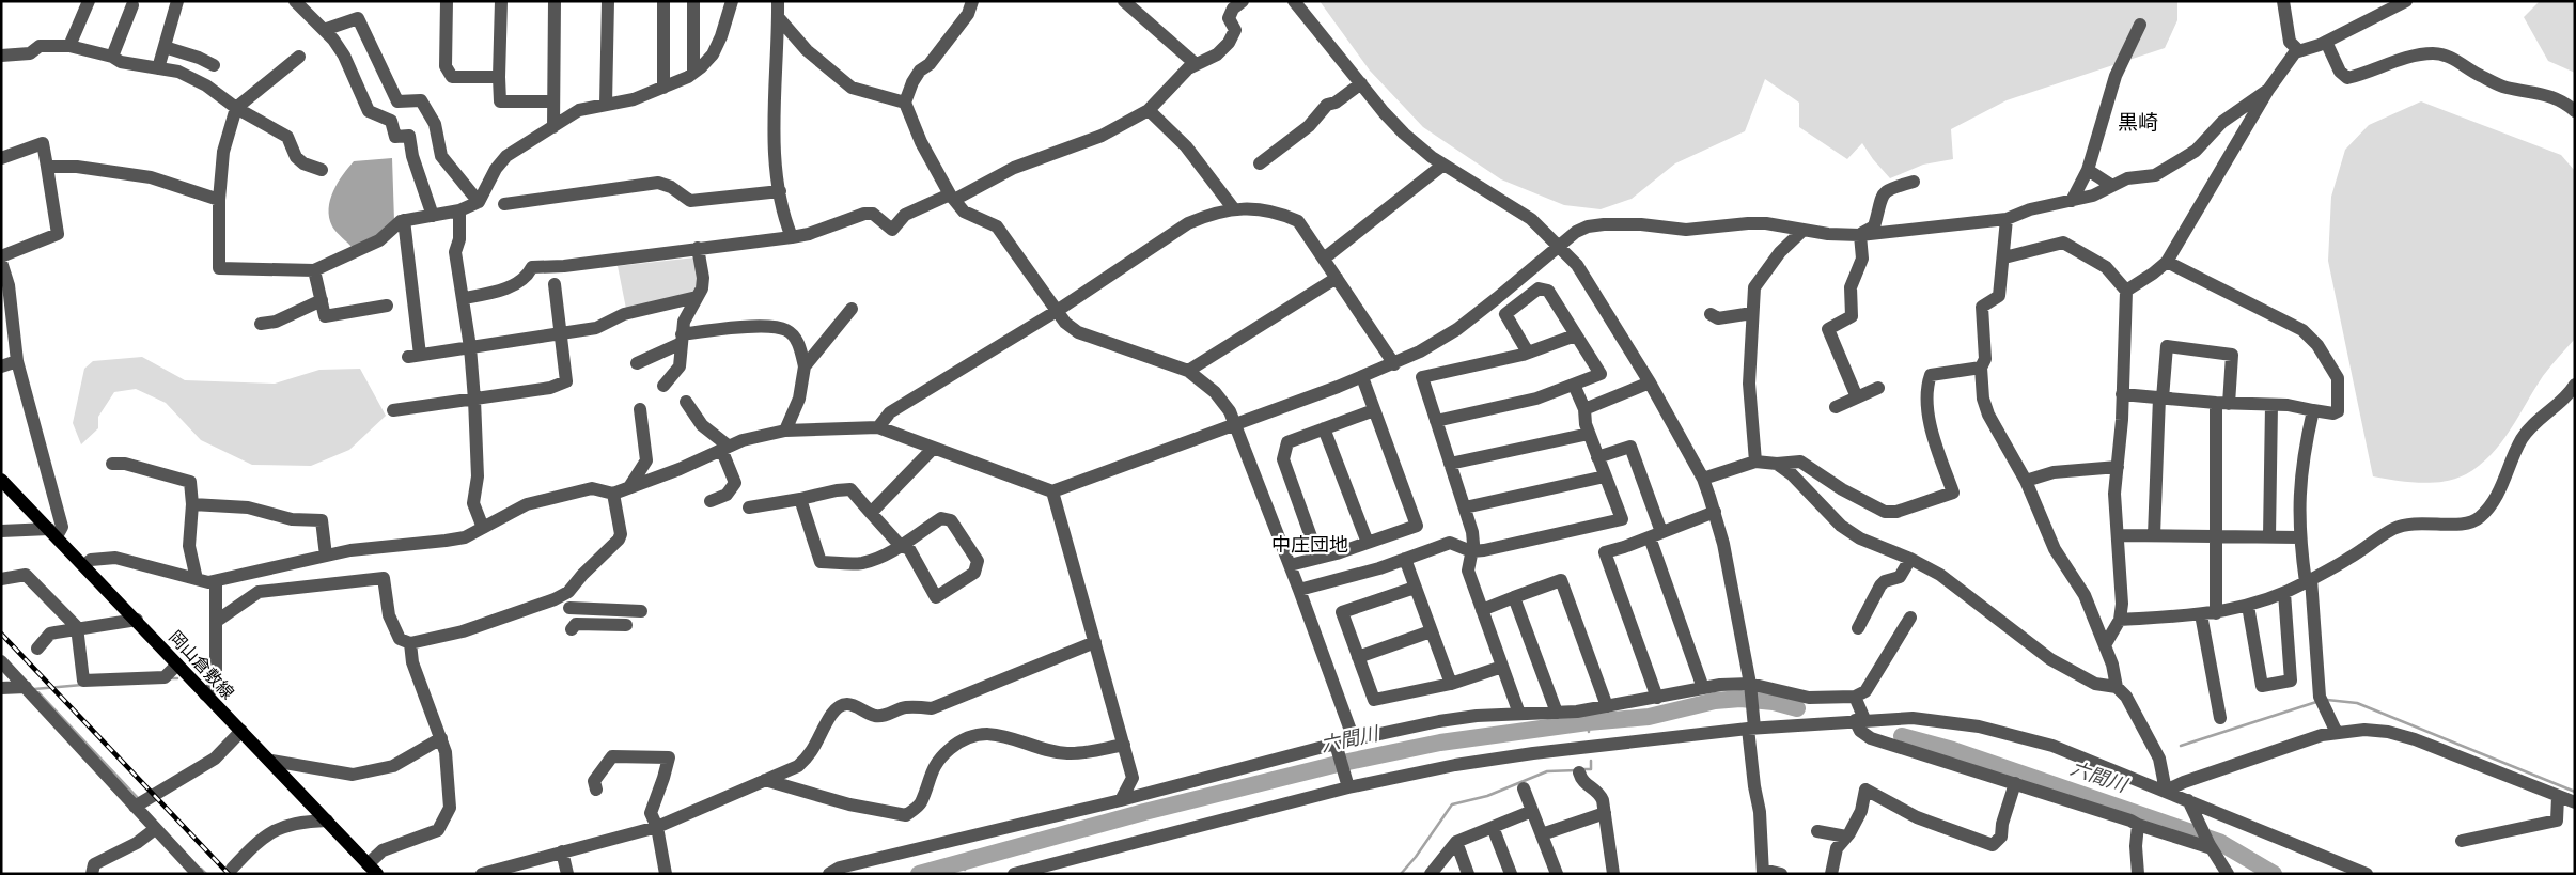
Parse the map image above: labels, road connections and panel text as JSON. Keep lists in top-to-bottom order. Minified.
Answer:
{"streets":{"main road":["岡山倉敷線"]},"districts":["黒崎","中庄団地"],"water":["六間川"]}
